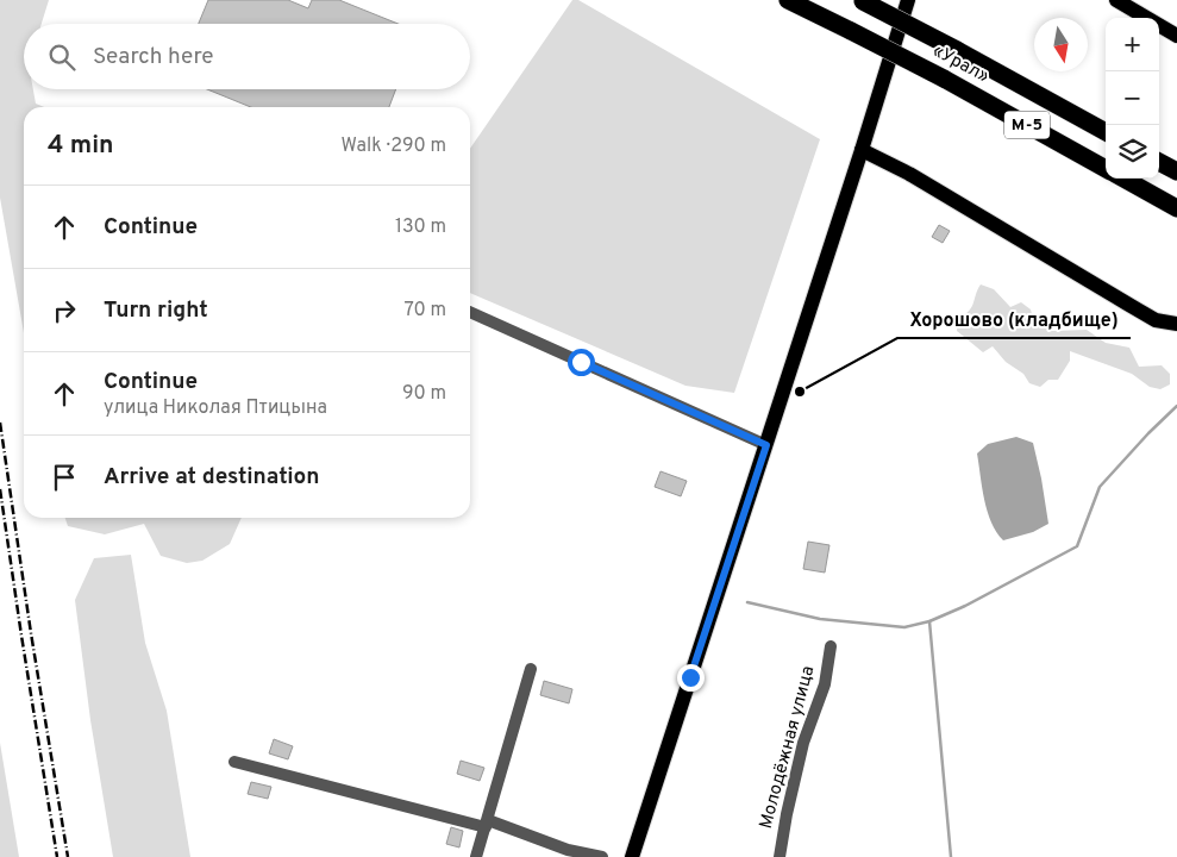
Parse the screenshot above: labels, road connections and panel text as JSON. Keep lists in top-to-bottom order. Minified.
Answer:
{"streets":{"highway":["«Урал»","М-5"],"street":["Молодёжная улица"]},"places":["Хорошово (кладбище)"],"north":"bottom","page":{"map_buttons":["+","−"],"search":"Search here","heading":["4 min","Walk · 290 m"],"list":[["Continue","130 m"],["Turn right","70 m"],["Continue","улица Николая Птицына","90 m"],"Arrive at destination"]}}
